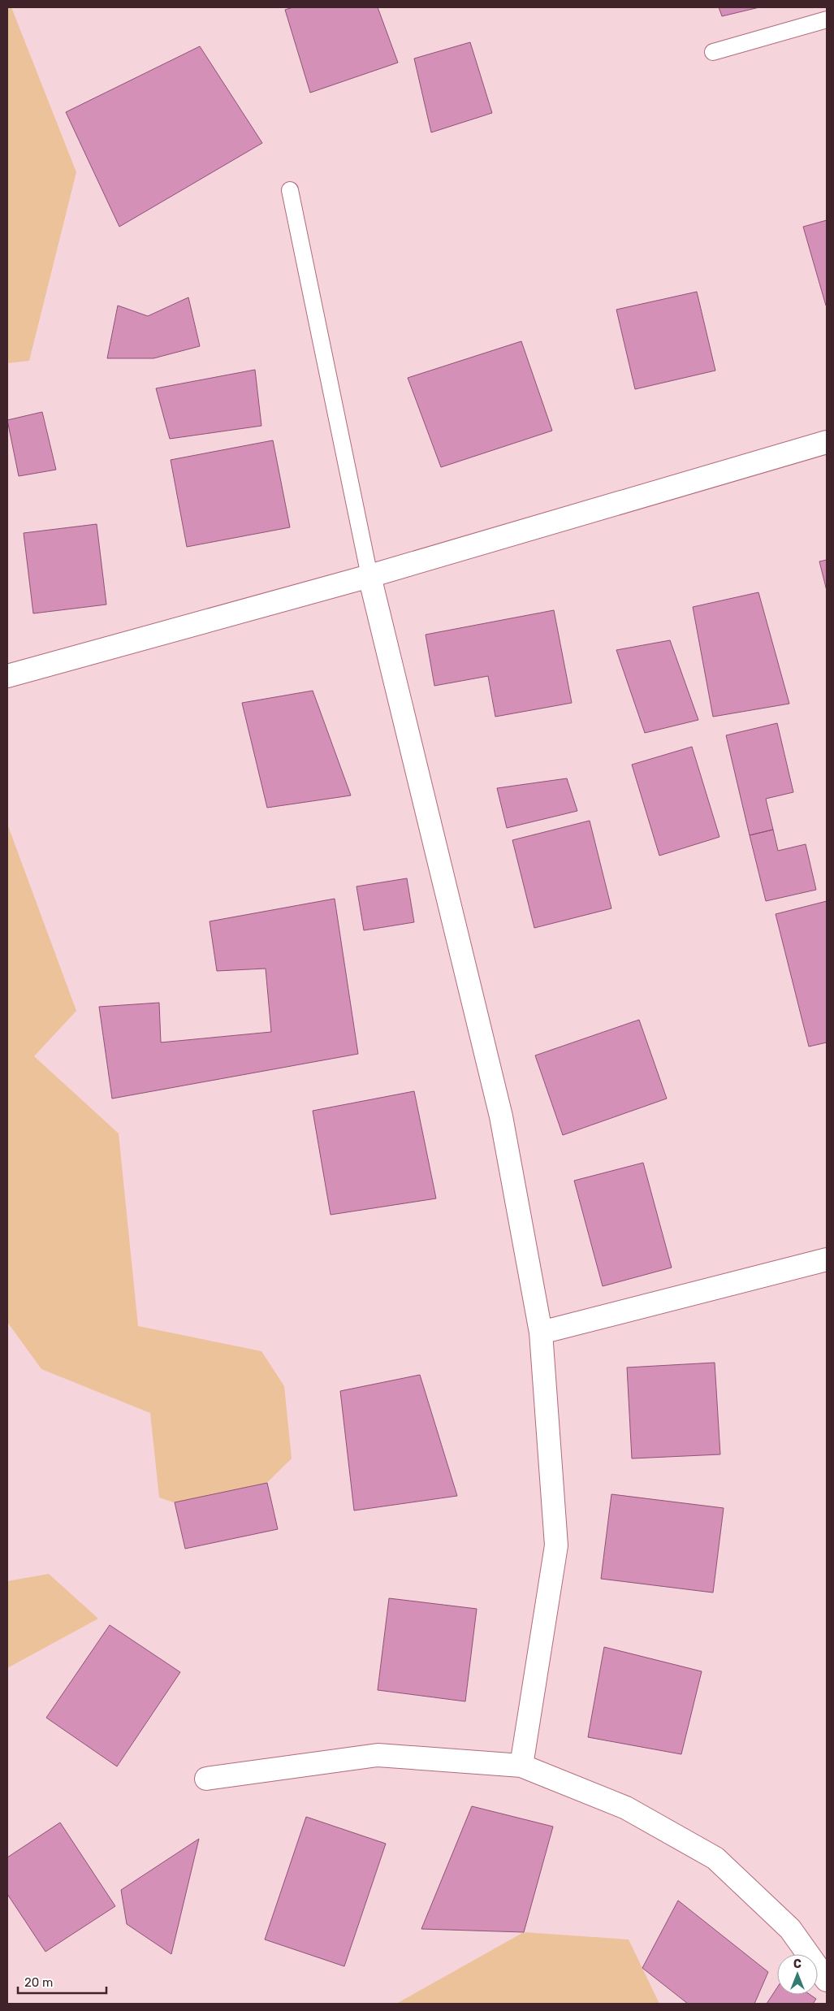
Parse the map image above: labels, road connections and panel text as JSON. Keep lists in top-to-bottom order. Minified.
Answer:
{"scale_bar":"20 m","north":"top"}
